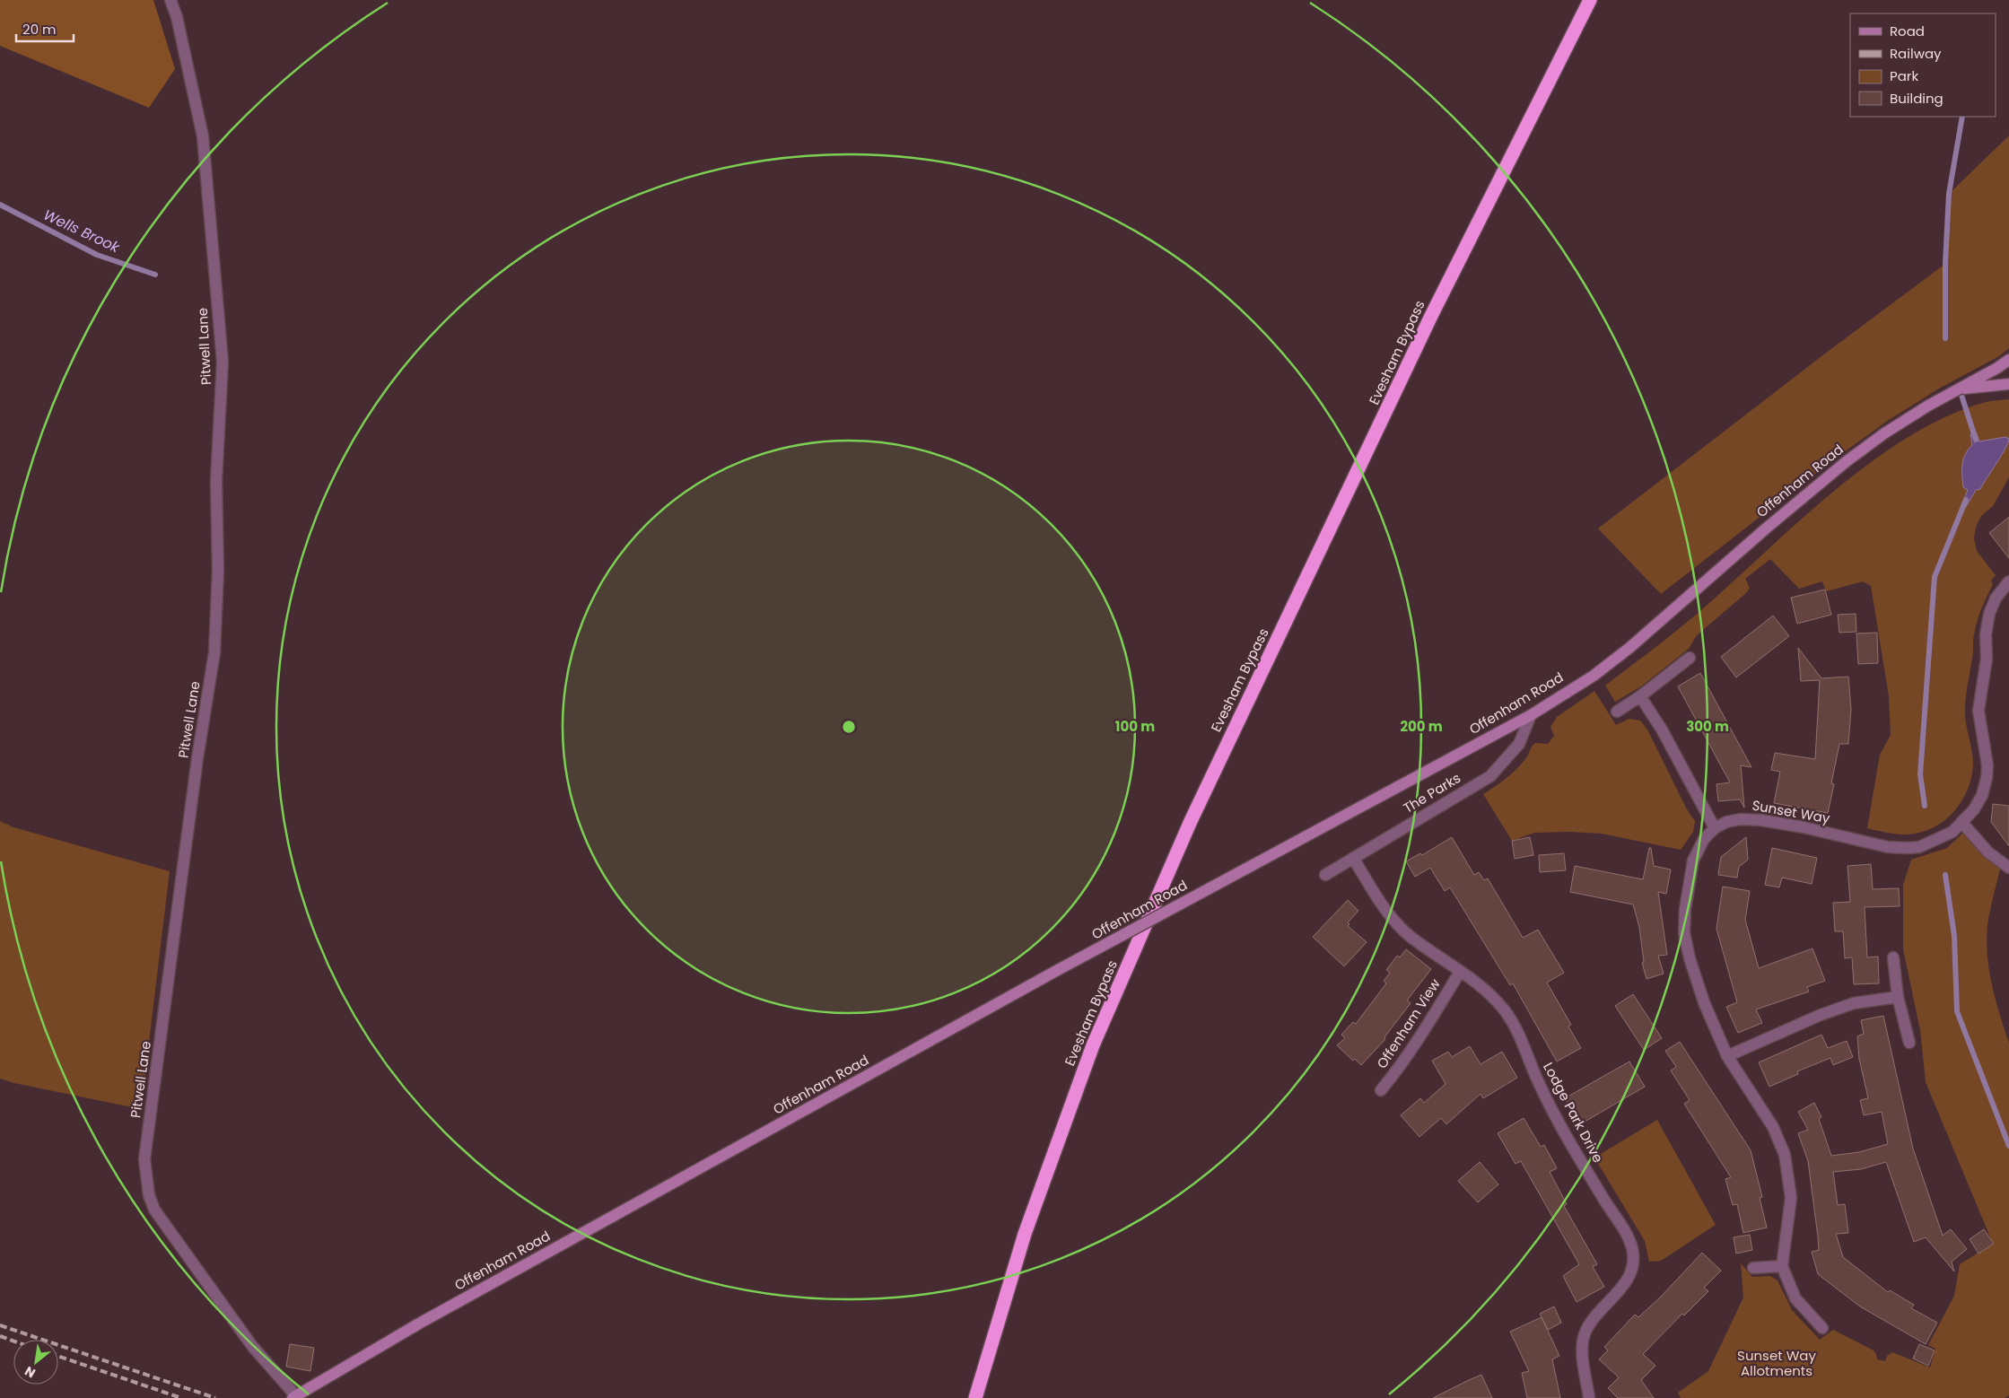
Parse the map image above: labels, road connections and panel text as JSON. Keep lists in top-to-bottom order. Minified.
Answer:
{"streets":{"highway":["Evesham Bypass"],"main road":["Offenham Road"],"street":["Pitwell Lane","The Parks","Sunset Way","Offenham View","Lodge Park Drive"]},"crossings":[["Pitwell Lane","Offenham Road"],["Offenham Road","The Parks"],["The Parks","Lodge Park Drive"],["Offenham View","Lodge Park Drive"]],"water":["Wells Brook"],"parks":["Sunset Way Allotments"],"legend":["Road","Railway","Park","Building"],"scale_bar":"20 m","north":"bottom left","rings":["100 m","200 m","300 m"]}
